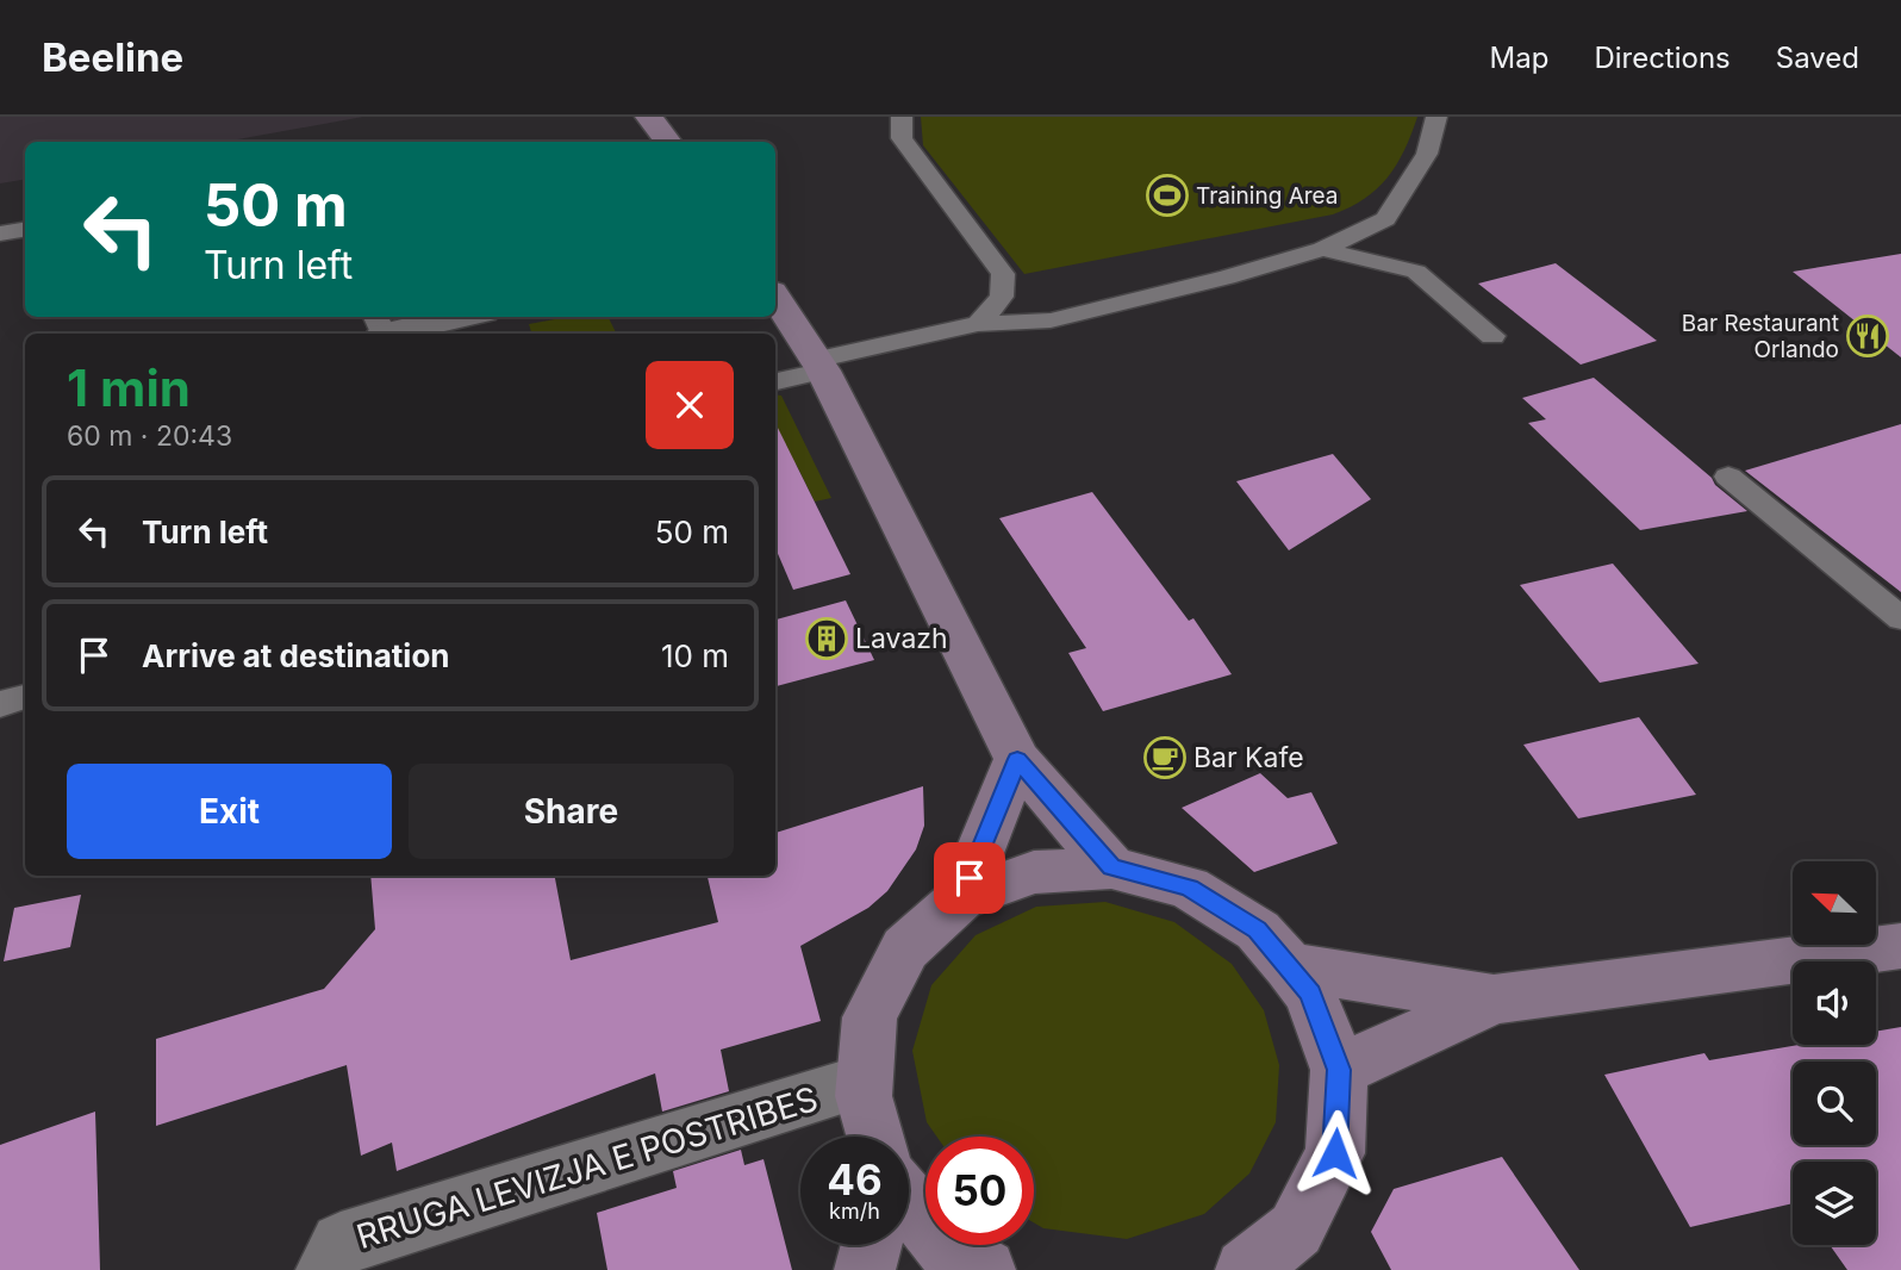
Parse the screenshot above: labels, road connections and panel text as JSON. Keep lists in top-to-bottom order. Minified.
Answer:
{"streets":{"street":["RRUGA LEVIZJA E POSTRIBES"]},"places":{"sports":["Training Area"],"restaurant":["Bar Restaurant Orlando"],"building":["Lavazh"],"cafe":["Bar Kafe"]},"north":"top left","page":{"header":"Beeline","nav":["Map","Directions","Saved"],"turn":["50 m","Turn left"],"heading":["1 min","60 m · 20:43"],"list":[{"name":"Turn left","value":"50 m"},{"name":"Arrive at destination","value":"10 m"}],"buttons":["Exit","Share"],"speed":"46 km/h","limit":"50"}}
